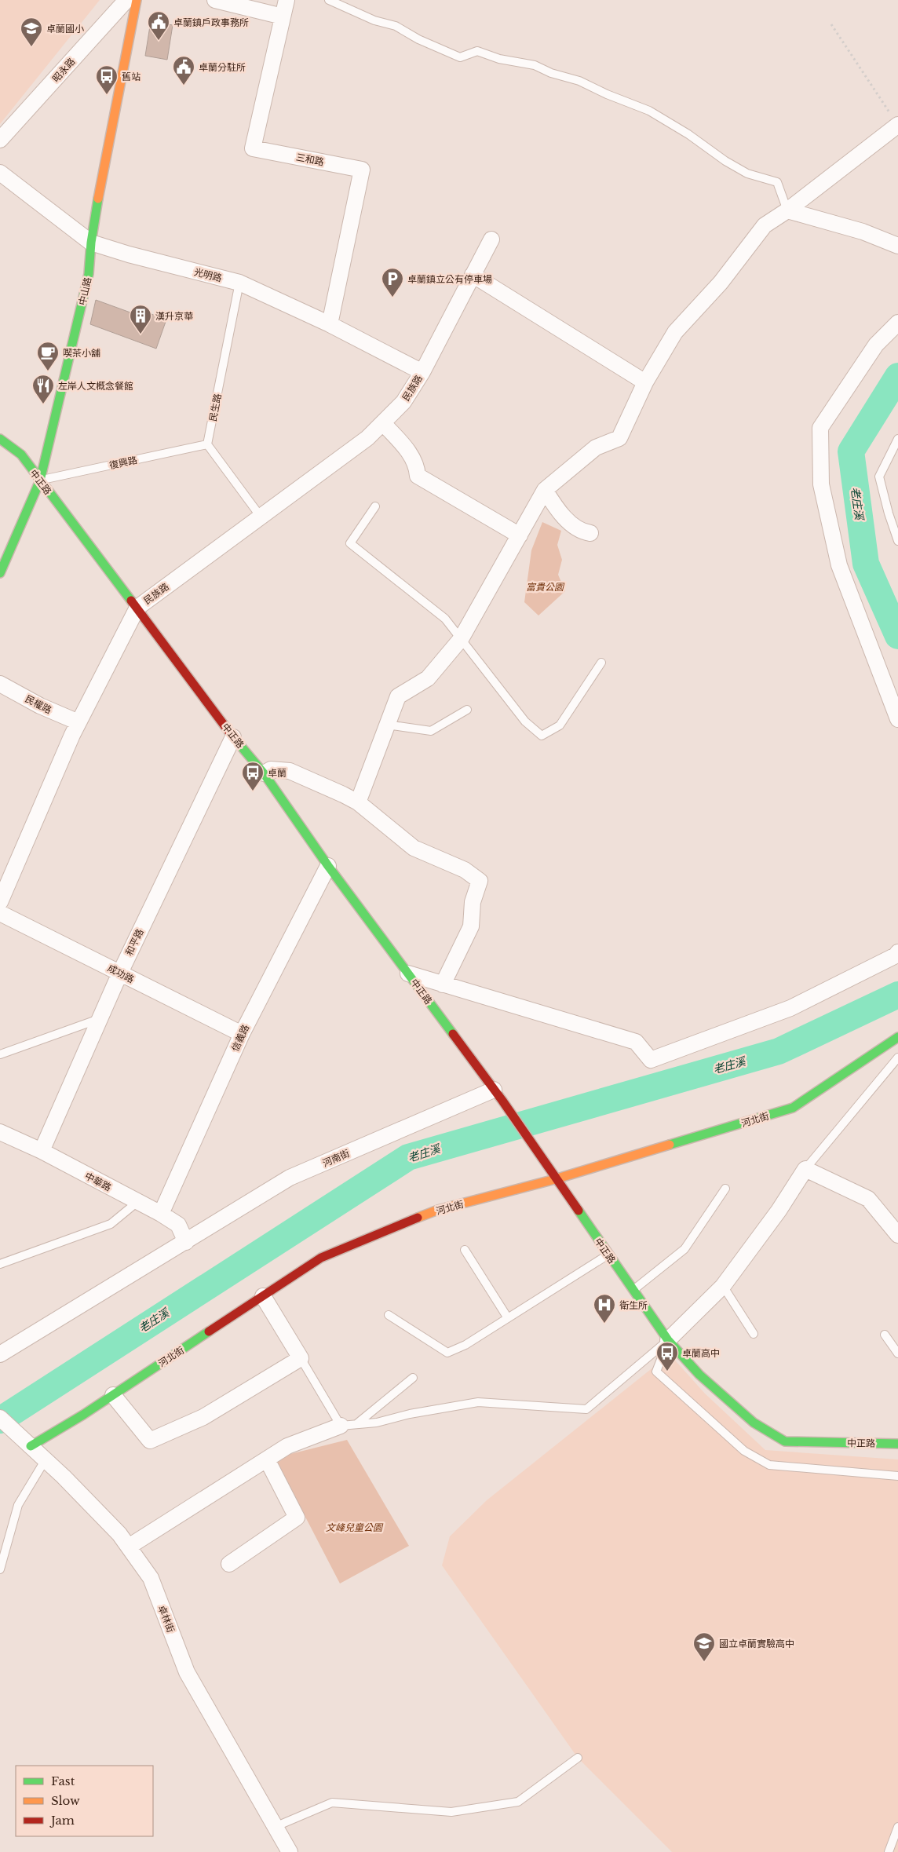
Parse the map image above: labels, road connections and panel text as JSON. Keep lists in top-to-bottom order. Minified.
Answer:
{"streets":{"street":["昭永路","三和路","光明路","中山路","民族路","中正路","民權路","和平路","成功路","信義路","河北街","河南街","中華路","卓林街"],"lane":["民生路","復興路"]},"crossings":[["三和路","光明路"],["光明路","中山路"],["光明路","民族路"],["光明路","民生路"],["中山路","復興路"],["中山路","中正路"],["民族路","中正路"],["民族路","民權路"],["民生路","復興路"],["復興路","中正路"],["中正路","和平路"],["中正路","信義路"],["中正路","河北街"],["中正路","河南街"],["和平路","成功路"],["和平路","中華路"],["成功路","信義路"],["信義路","中華路"],["河北街","卓林街"],["河南街","中華路"]],"water":["老庄溪"],"parks":["富貴公園","文峰兒童公園"],"places":{"public building":["卓蘭鎮戶政事務所","卓蘭分駐所"],"school or university":["卓蘭國小","國立卓蘭實驗高中"],"bus stop":["舊站","卓蘭","卓蘭高中"],"parking":["卓蘭鎮立公有停車場"],"building":["漢升京華"],"cafe":["喫茶小舖"],"restaurant":["左岸人文概念餐館"],"hospital":["衛生所"]},"legend":["Fast","Slow","Jam"]}
